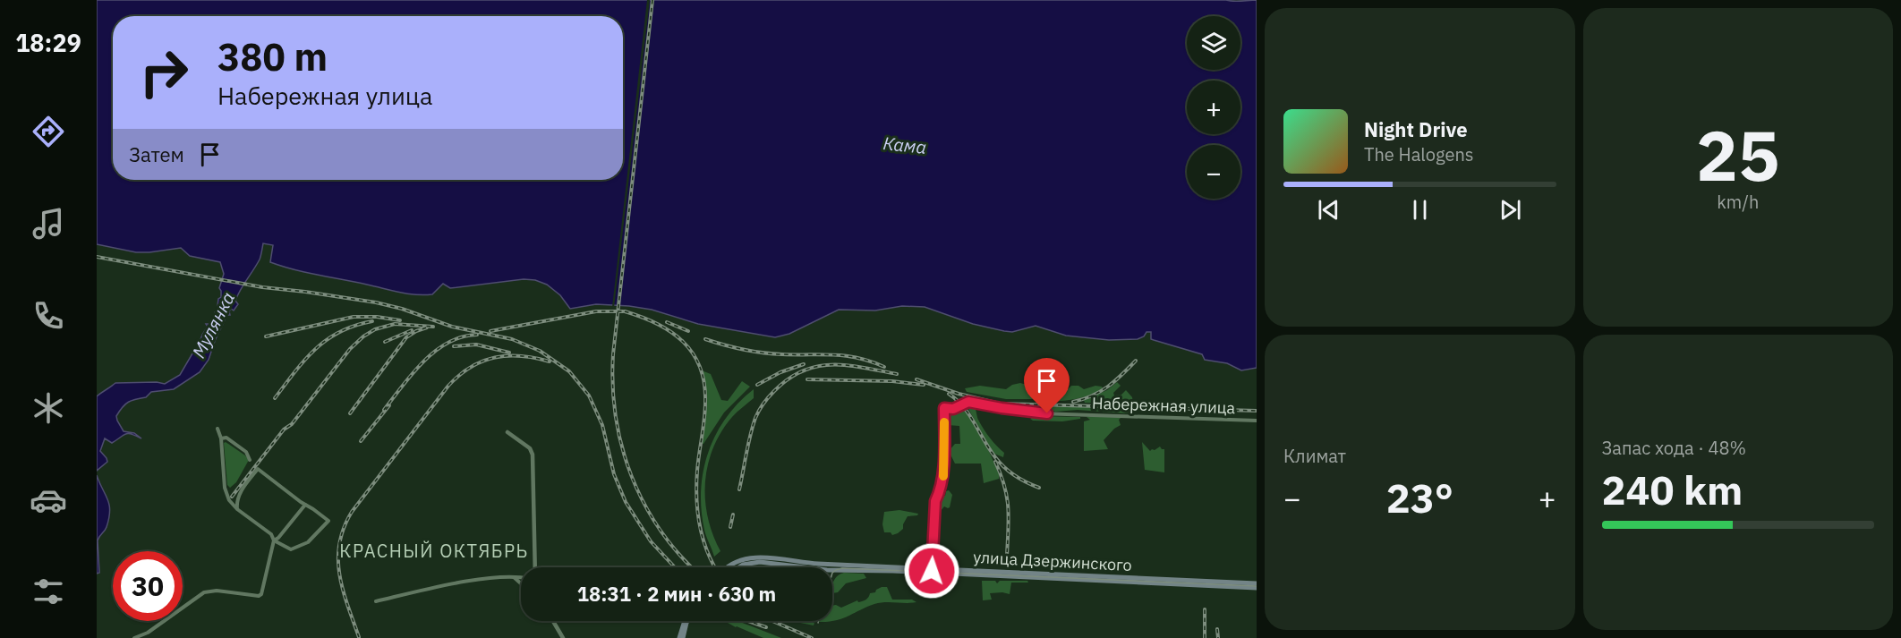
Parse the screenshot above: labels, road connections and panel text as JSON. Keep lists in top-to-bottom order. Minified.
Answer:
{"streets":{"main road":["улица Дзержинского"],"street":["Набережная улица"]},"crossings":[["Набережная улица","улица Дзержинского"]],"districts":["КРАСНЫЙ ОКТЯБРЬ"],"water":["Кама","Мулянка"],"page":{"tabs":"18:29","tile":[["25","km/h"],"Климат",["Запас хода · 48%","240 km"]],"map_buttons":["+","−"],"turn":["380 m","Набережная улица"],"song":["Night Drive","The Halogens"],"then":"Затем","heat":["−","23°","+"],"limit":"30","trip":"18:31 · 2 мин · 630 m"}}
